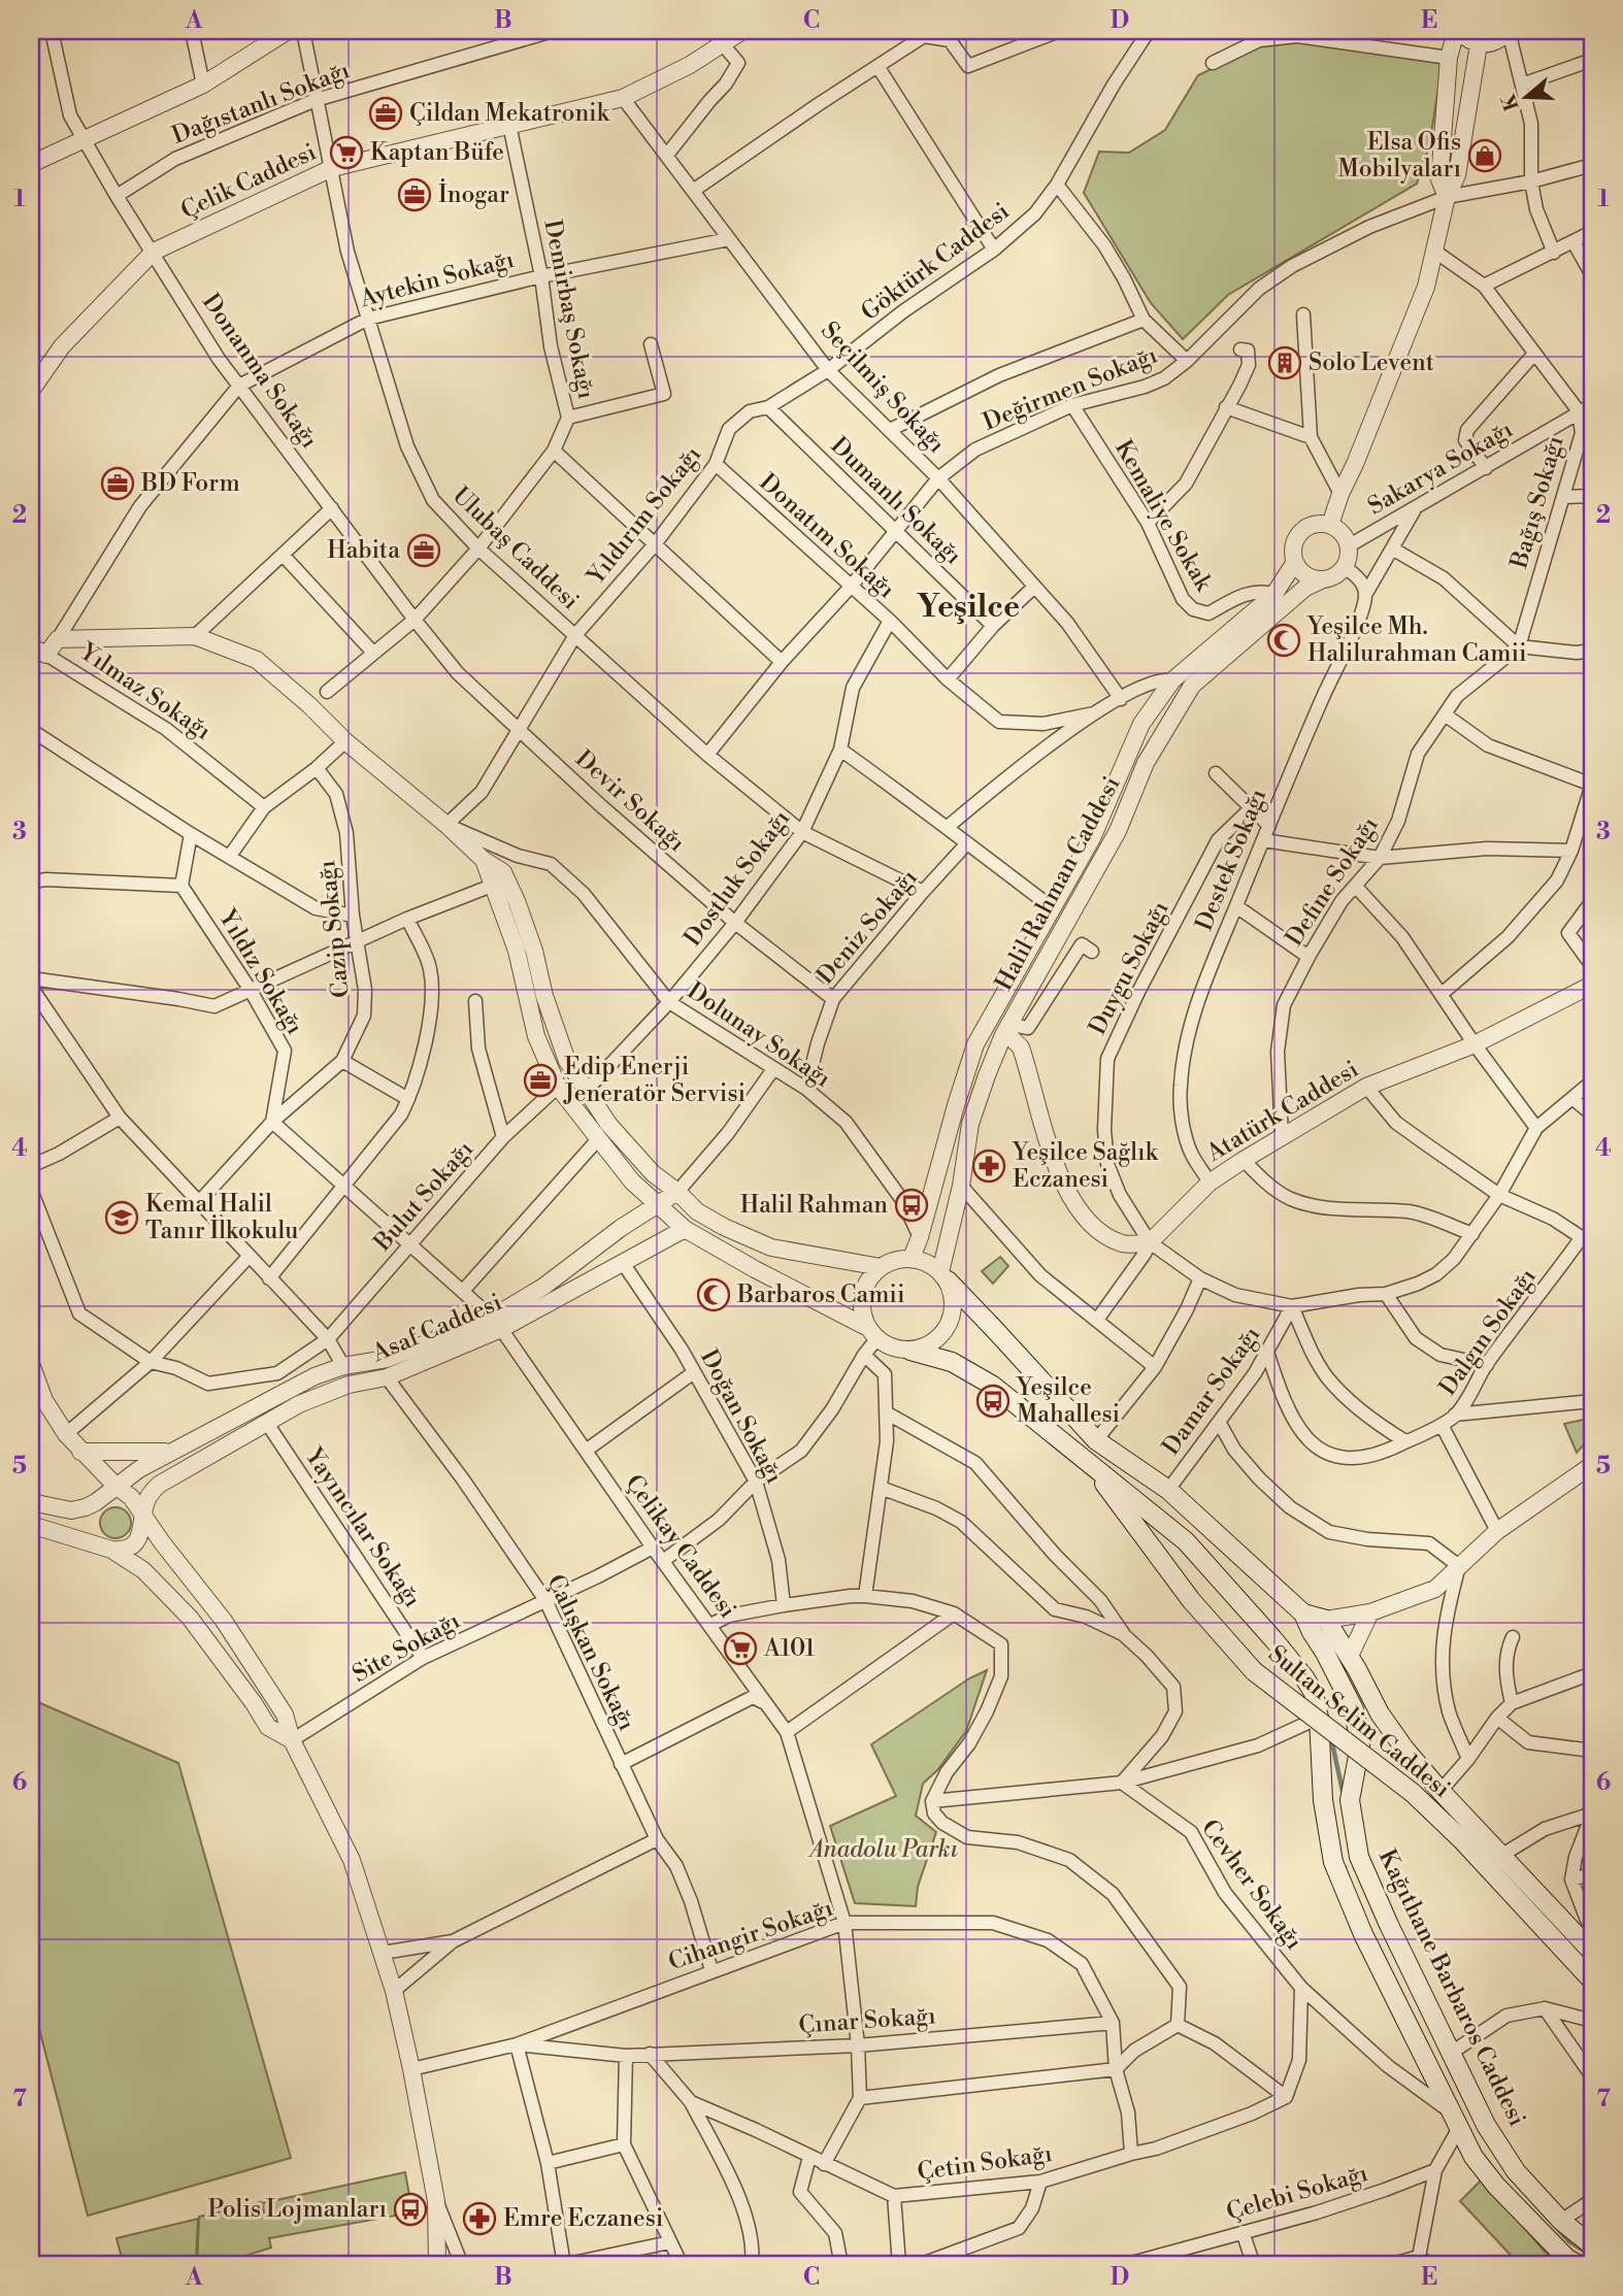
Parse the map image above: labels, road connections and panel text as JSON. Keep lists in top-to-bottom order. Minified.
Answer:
{"streets":{"main road":["Sultan Selim Caddesi","Kağıthane Barbaros Caddesi"],"street":["Dağıstanlı Sokağı","Çelik Caddesi","Göktürk Caddesi","Aytekin Sokağı","Demirbaş Sokağı","Donanma Sokağı","Seçilmiş Sokağı","Değirmen Sokağı","Sakarya Sokağı","Dumanlı Sokağı","Bağış Sokağı","Yıldırım Sokağı","Kemaliye Sokak","Donatım Sokağı","Ulubaş Caddesi","Yılmaz Sokağı","Devir Sokağı","Destek Sokağı","Dostluk Sokağı","Define Sokağı","Halil Rahman Caddesi","Deniz Sokağı","Cazip Sokağı","Duygu Sokağı","Yıldız Sokağı","Dolunay Sokağı","Atatürk Caddesi","Bulut Sokağı","Asaf Caddesi","Dalgın Sokağı","Damar Sokağı","Doğan Sokağı","Yayıncılar Sokağı","Çelikay Caddesi","Site Sokağı","Çalışkan Sokağı","Cevher Sokağı","Cihangir Sokağı","Çınar Sokağı","Çetin Sokağı","Çelebi Sokağı"]},"crossings":[["Dağıstanlı Sokağı","Donanma Sokağı"],["Dağıstanlı Sokağı","Ulubaş Caddesi"],["Çelik Caddesi","Demirbaş Sokağı"],["Çelik Caddesi","Donanma Sokağı"],["Çelik Caddesi","Seçilmiş Sokağı"],["Çelik Caddesi","Ulubaş Caddesi"],["Göktürk Caddesi","Seçilmiş Sokağı"],["Göktürk Caddesi","Yıldırım Sokağı"],["Aytekin Sokağı","Demirbaş Sokağı"],["Aytekin Sokağı","Donanma Sokağı"],["Aytekin Sokağı","Seçilmiş Sokağı"],["Aytekin Sokağı","Ulubaş Caddesi"],["Aytekin Sokağı","Yılmaz Sokağı"],["Demirbaş Sokağı","Donanma Sokağı"],["Demirbaş Sokağı","Ulubaş Caddesi"],["Demirbaş Sokağı","Devir Sokağı"],["Donanma Sokağı","Devir Sokağı"],["Seçilmiş Sokağı","Değirmen Sokağı"],["Seçilmiş Sokağı","Yıldırım Sokağı"],["Değirmen Sokağı","Dumanlı Sokağı"],["Değirmen Sokağı","Kemaliye Sokak"],["Değirmen Sokağı","Donatım Sokağı"],["Değirmen Sokağı","Ulubaş Caddesi"],["Sakarya Sokağı","Bağış Sokağı"],["Sakarya Sokağı","Destek Sokağı"],["Sakarya Sokağı","Halil Rahman Caddesi"],["Dumanlı Sokağı","Yıldırım Sokağı"],["Bağış Sokağı","Define Sokağı"],["Yıldırım Sokağı","Donatım Sokağı"],["Yıldırım Sokağı","Ulubaş Caddesi"],["Yıldırım Sokağı","Devir Sokağı"],["Yıldırım Sokağı","Dolunay Sokağı"],["Kemaliye Sokak","Halil Rahman Caddesi"],["Donatım Sokağı","Dostluk Sokağı"],["Ulubaş Caddesi","Dostluk Sokağı"],["Ulubaş Caddesi","Deniz Sokağı"],["Devir Sokağı","Dostluk Sokağı"],["Devir Sokağı","Deniz Sokağı"],["Destek Sokağı","Atatürk Caddesi"],["Dostluk Sokağı","Dolunay Sokağı"],["Define Sokağı","Atatürk Caddesi"],["Halil Rahman Caddesi","Dolunay Sokağı"],["Halil Rahman Caddesi","Kağıthane Barbaros Caddesi"],["Deniz Sokağı","Dolunay Sokağı"],["Cazip Sokağı","Yıldız Sokağı"],["Duygu Sokağı","Atatürk Caddesi"],["Asaf Caddesi","Doğan Sokağı"],["Asaf Caddesi","Yayıncılar Sokağı"],["Asaf Caddesi","Çelikay Caddesi"],["Asaf Caddesi","Çalışkan Sokağı"],["Dalgın Sokağı","Damar Sokağı"],["Damar Sokağı","Kağıthane Barbaros Caddesi"],["Yayıncılar Sokağı","Site Sokağı"],["Çelikay Caddesi","Site Sokağı"],["Çelikay Caddesi","Cihangir Sokağı"],["Çelikay Caddesi","Çınar Sokağı"],["Site Sokağı","Çalışkan Sokağı"],["Çalışkan Sokağı","Cihangir Sokağı"],["Cihangir Sokağı","Çınar Sokağı"],["Cihangir Sokağı","Çetin Sokağı"],["Çınar Sokağı","Çetin Sokağı"]],"districts":["Yeşilce"],"parks":["Anadolu Parkı"],"places":{"office":["Çildan Mekatronik","İnogar","BD Form","Habita","Edip Enerji Jeneratör Servisi"],"supermarket":["Kaptan Büfe","A101"],"shop":["Elsa Ofis Mobilyaları"],"building":["Solo Levent"],"mosque":["Yeşilce Mh. Halilurahman Camii","Barbaros Camii"],"pharmacy":["Yeşilce Sağlık Eczanesi","Emre Eczanesi"],"bus stop":["Halil Rahman","Yeşilce Mahallesi","Polis Lojmanları"],"school or university":["Kemal Halil Tanır İlkokulu"]},"north":"left","grid":{"columns":["A","B","C","D","E"],"rows":["1","2","3","4","5","6","7"]}}
